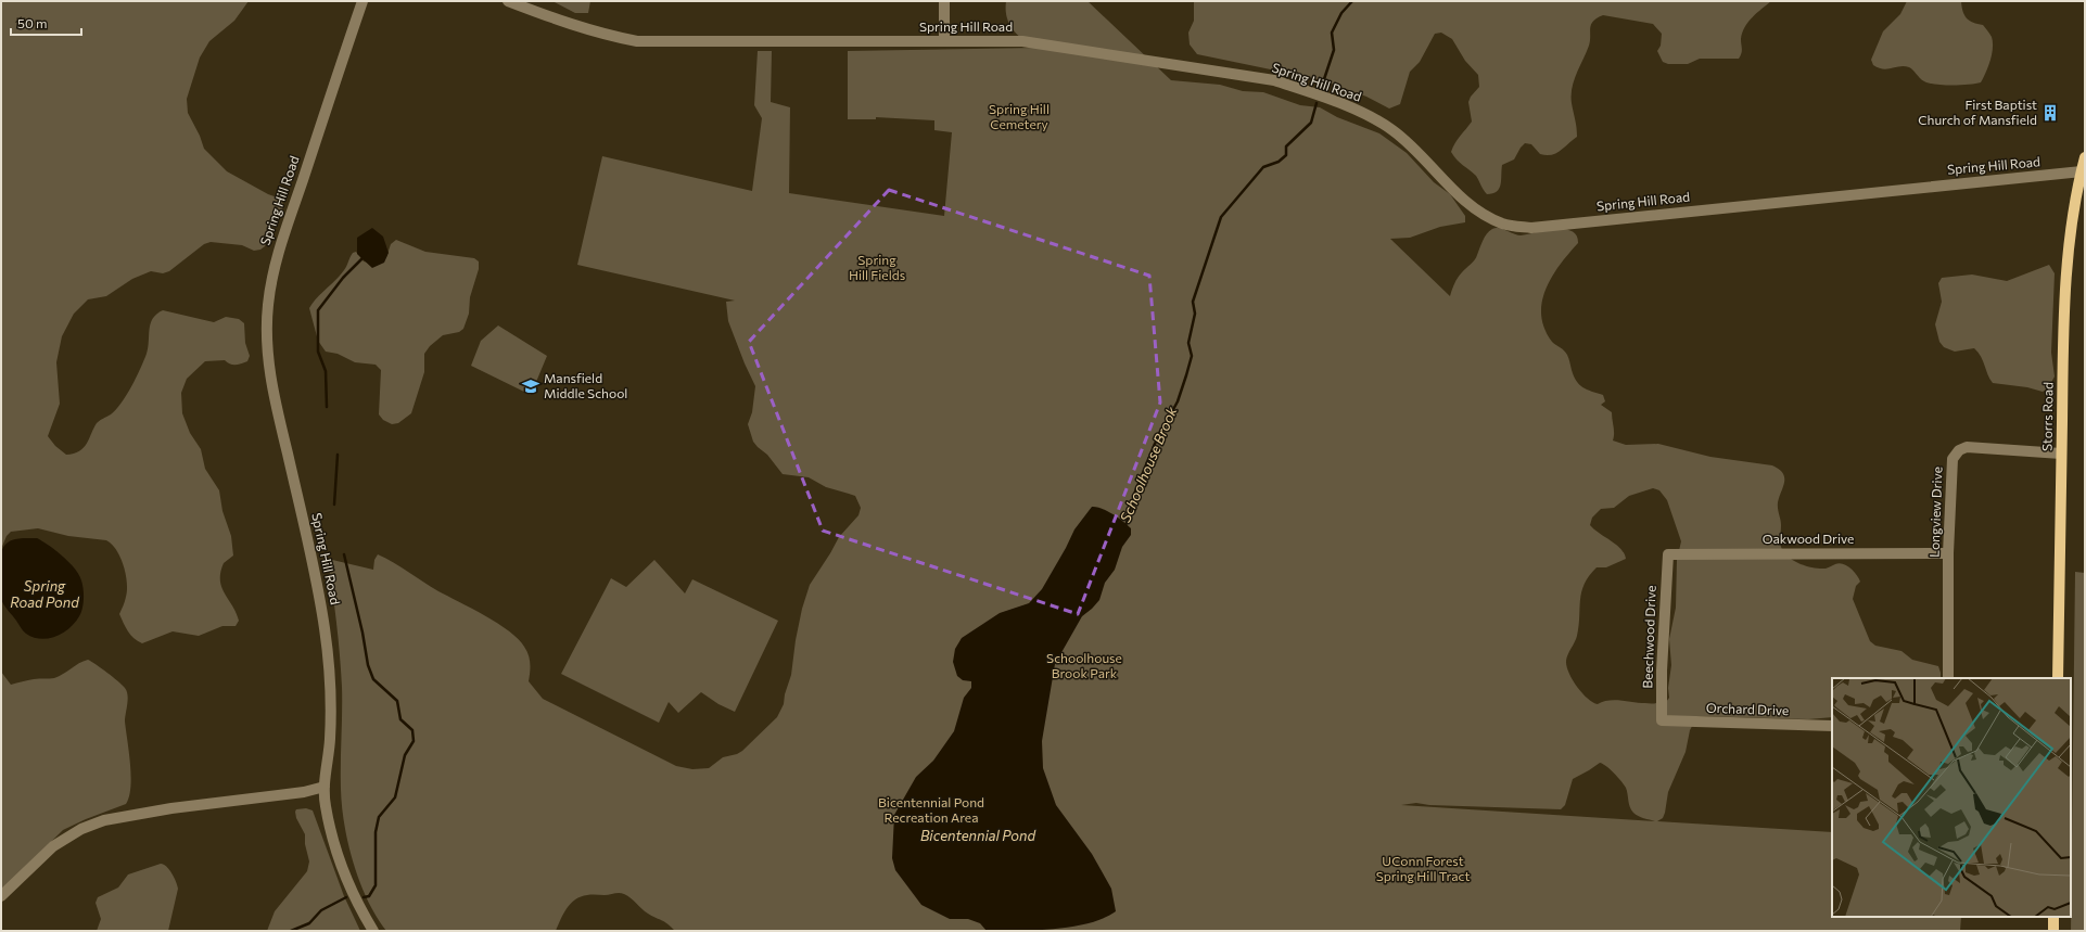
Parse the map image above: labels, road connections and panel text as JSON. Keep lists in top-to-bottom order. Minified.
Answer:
{"streets":{"main road":["Storrs Road"],"street":["Spring Hill Road","Longview Drive","Oakwood Drive","Beechwood Drive","Orchard Drive"]},"crossings":[["Spring Hill Road","Storrs Road"],["Storrs Road","Longview Drive"],["Longview Drive","Oakwood Drive"],["Oakwood Drive","Beechwood Drive"],["Beechwood Drive","Orchard Drive"]],"water":["Schoolhouse Brook","Spring Road Pond","Bicentennial Pond"],"parks":["Spring Hill Cemetery","Spring Hill Fields","Schoolhouse Brook Park","Bicentennial Pond Recreation Area","UConn Forest Spring Hill Tract"],"places":{"building":["First Baptist Church of Mansfield"],"school or university":["Mansfield Middle School"]},"scale_bar":"50 m"}
